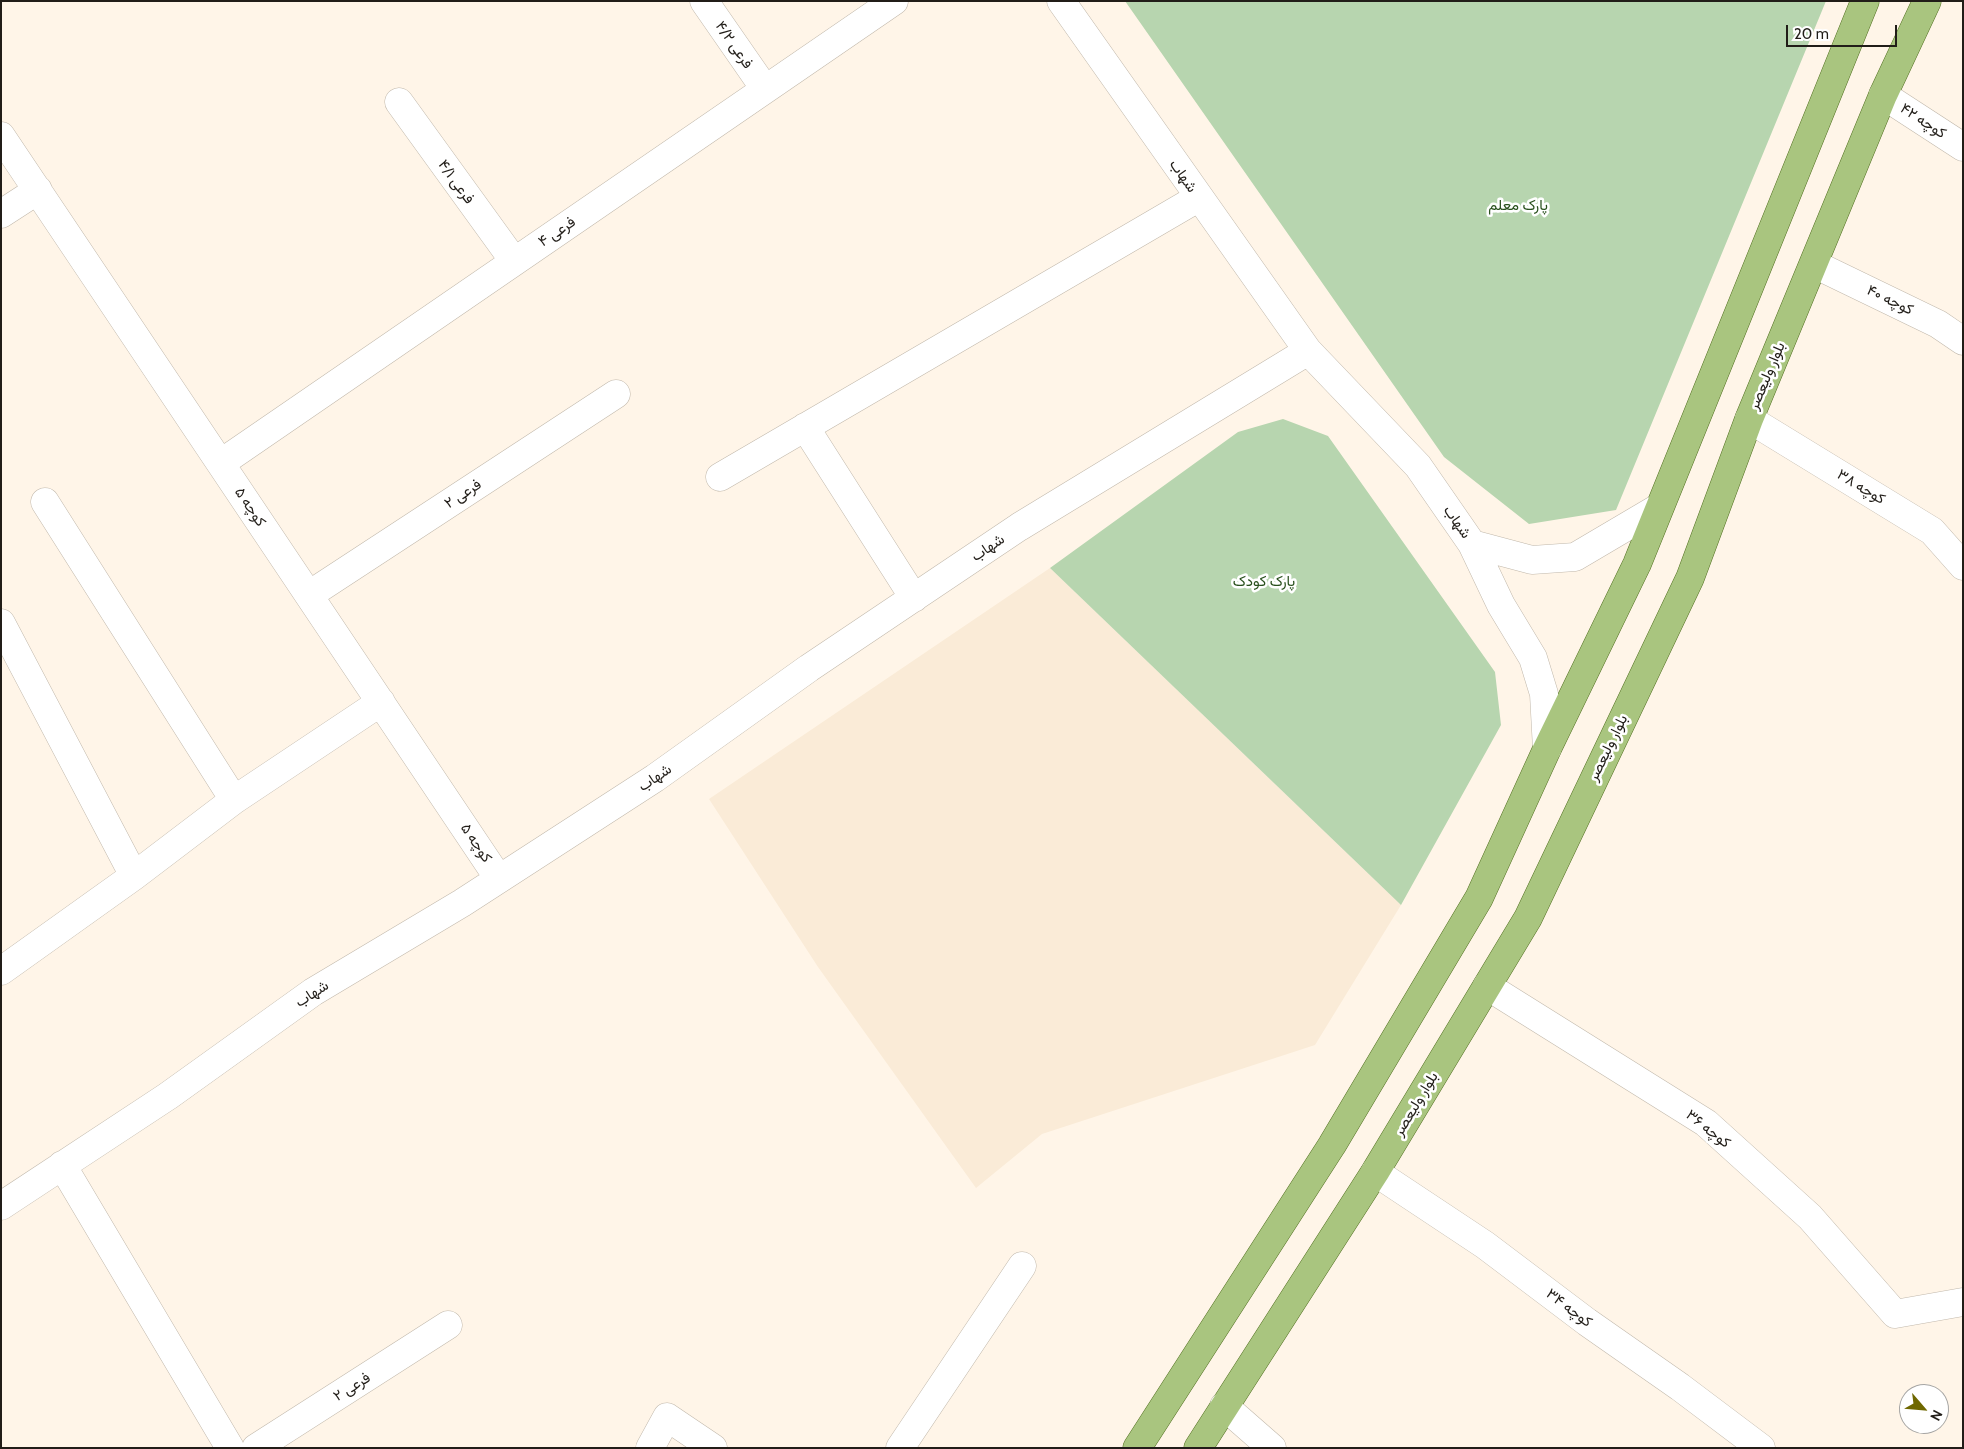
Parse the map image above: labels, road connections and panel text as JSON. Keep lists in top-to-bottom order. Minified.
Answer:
{"streets":{"main road":["بلوار ولیعصر"],"street":["فرعی ۴/۲","کوچه ۴۲","شهاب","فرعی ۴/۱","فرعی ۴","کوچه ۴۰","کوچه ۳۸","فرعی ۲","کوچه ۵","۳۶ کوچه","کوچه ۳۴"]},"crossings":[["فرعی ۴/۲","فرعی ۴"],["کوچه ۴۲","بلوار ولیعصر"],["شهاب","کوچه ۵"],["فرعی ۴/۱","فرعی ۴"],["فرعی ۴","کوچه ۵"],["کوچه ۴۰","بلوار ولیعصر"],["بلوار ولیعصر","کوچه ۳۸"],["بلوار ولیعصر","۳۶ کوچه"],["بلوار ولیعصر","کوچه ۳۴"],["فرعی ۲","کوچه ۵"]],"parks":["پارک معلم","پارک کودک"],"scale_bar":"20 m","north":"bottom right"}
